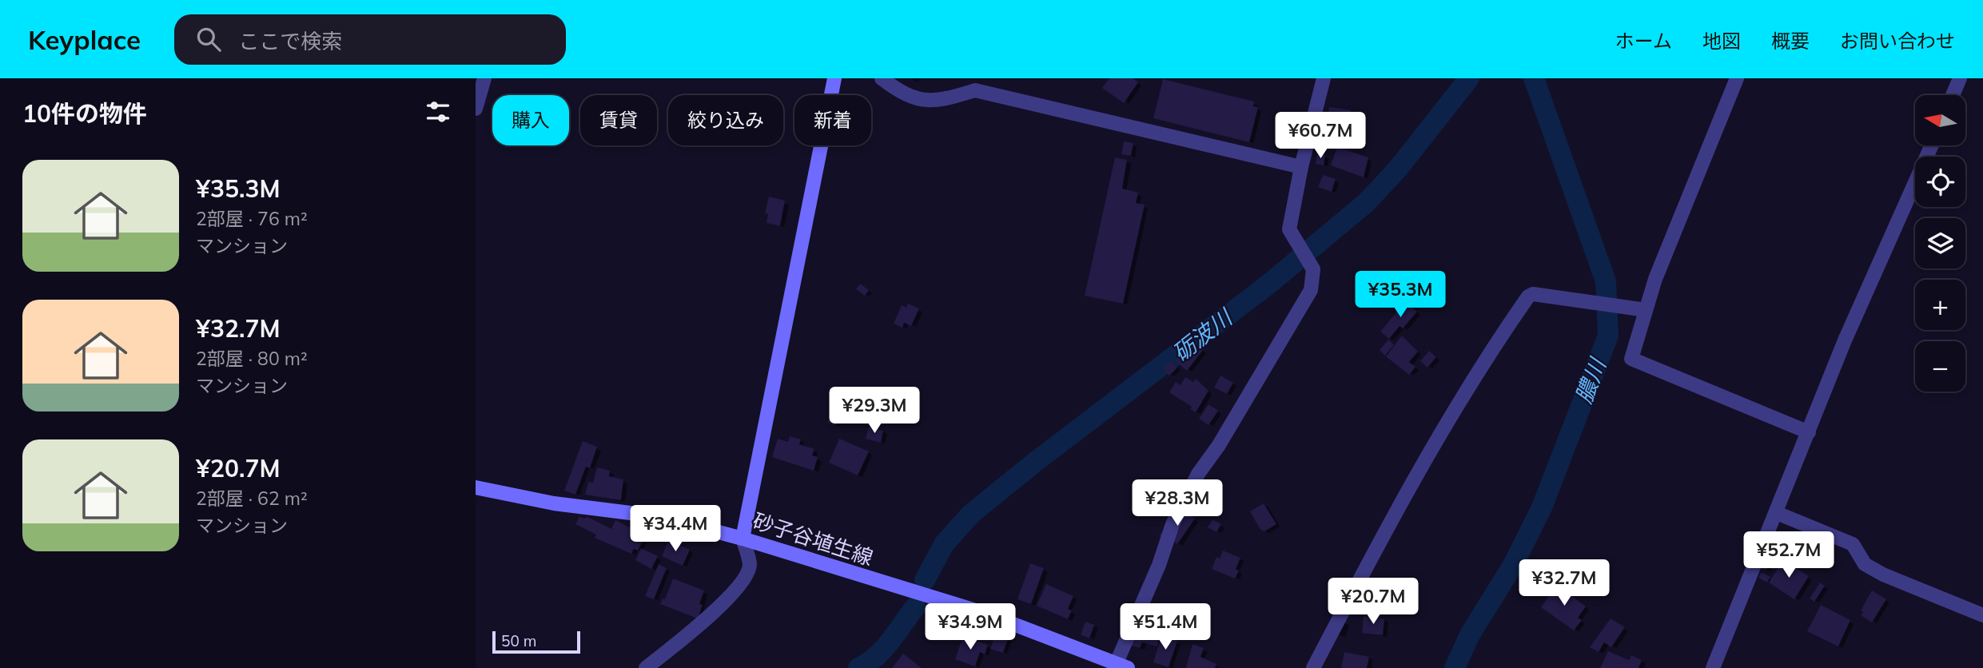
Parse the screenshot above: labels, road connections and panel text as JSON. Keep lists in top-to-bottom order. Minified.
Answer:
{"streets":{"main road":["砂子谷埴生線"]},"water":["砺波川","膿川"],"scale_bar":"50 m","north":"left","page":{"header":"Keyplace","search":"ここで検索","nav":["ホーム","地図","概要","お問い合わせ"],"heading":"10件の物件","map_buttons":["+","−"],"chip":["購入","賃貸","絞り込み","新着"],"price":["¥60.7M","¥35.3M","¥29.3M","¥28.3M","¥34.4M","¥52.7M","¥32.7M","¥20.7M","¥34.9M","¥51.4M"],"list":[{"name":"¥35.3M","note":"2部屋 · 76 m² · マンション"},{"name":"¥32.7M","note":"2部屋 · 80 m² · マンション"},{"name":"¥20.7M","note":"2部屋 · 62 m² · マンション"}],"scale":"50 m"}}
